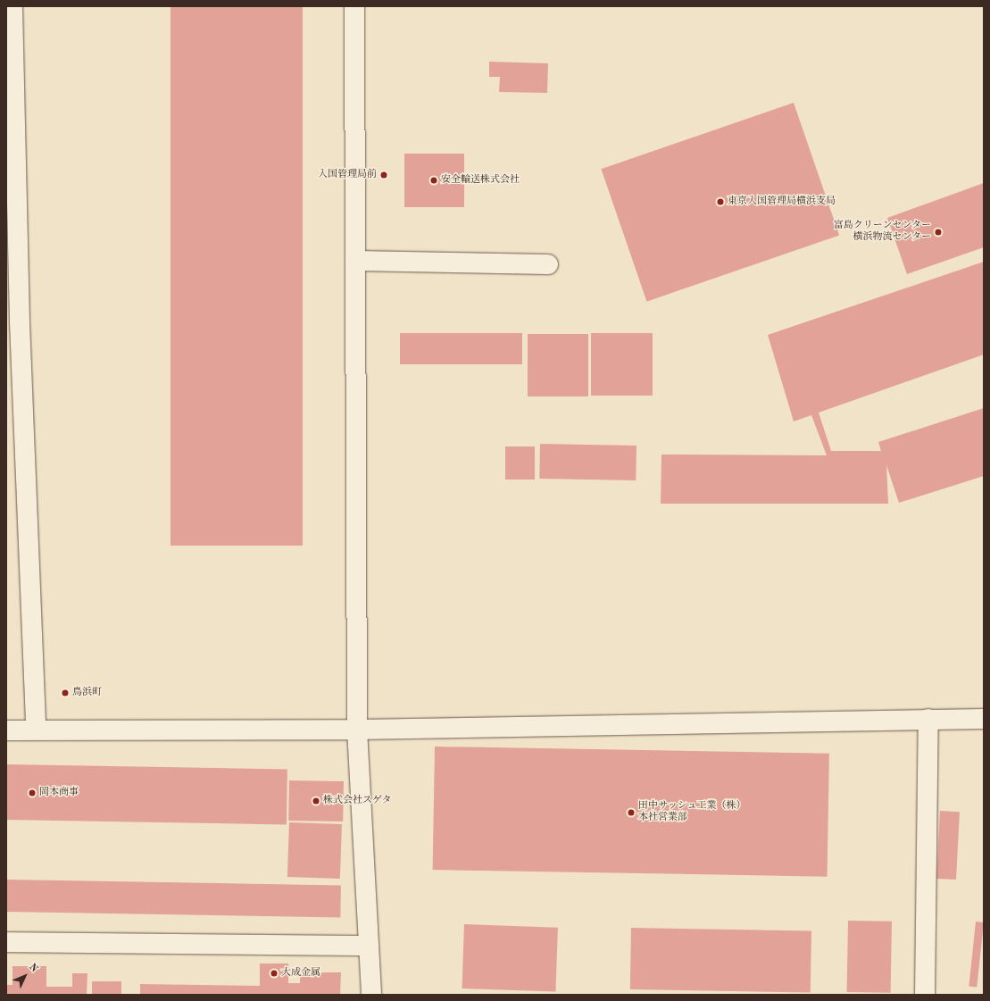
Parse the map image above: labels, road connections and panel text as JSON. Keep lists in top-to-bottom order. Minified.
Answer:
{"places":["入国管理局前","安全輸送株式会社","東京入国管理局横浜支局","富島クリーンセンター 横浜物流センター","鳥浜町","岡本商事","株式会社スゲタ","田中サッシュ工業（株） 本社営業部","大成金属"],"north":"top right"}
